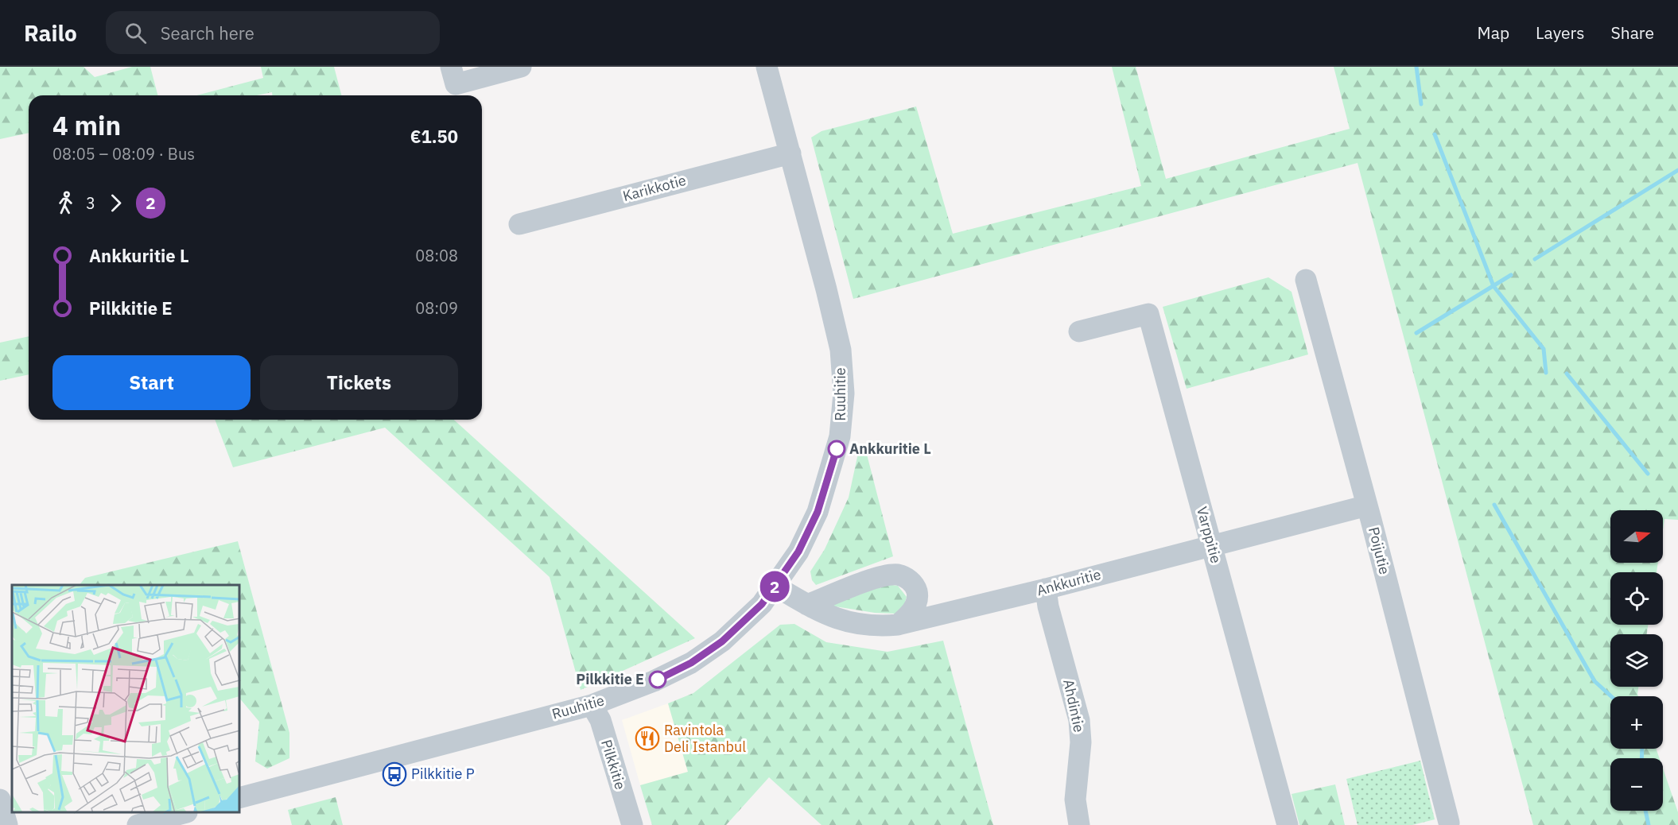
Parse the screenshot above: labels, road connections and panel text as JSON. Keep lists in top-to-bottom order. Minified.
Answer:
{"streets":{"street":["Karikkotie","Ruuhitie","Varppitie","Poijutie","Ankkuritie","Ahdintie","Pilkkitie"]},"crossings":[["Karikkotie","Ruuhitie"],["Ruuhitie","Ankkuritie"],["Ruuhitie","Pilkkitie"],["Varppitie","Ankkuritie"],["Poijutie","Ankkuritie"],["Ankkuritie","Ahdintie"]],"places":{"other":["Ankkuritie L","Pilkkitie E"],"restaurant":["Ravintola Deli Istanbul"],"bus stop":["Pilkkitie P"]},"lines":["bus line 2"],"north":"right","page":{"header":"Railo","search":"Search here","nav":["Map","Layers","Share"],"on_map":"2","heading":["4 min","08:05 – 08:09 · Bus","€1.50"],"legs":["3","2"],"list":[{"name":"Ankkuritie L","value":"08:08"},{"name":"Pilkkitie E","value":"08:09"}],"buttons":["Start","Tickets"],"map_buttons":["+","−"]}}
